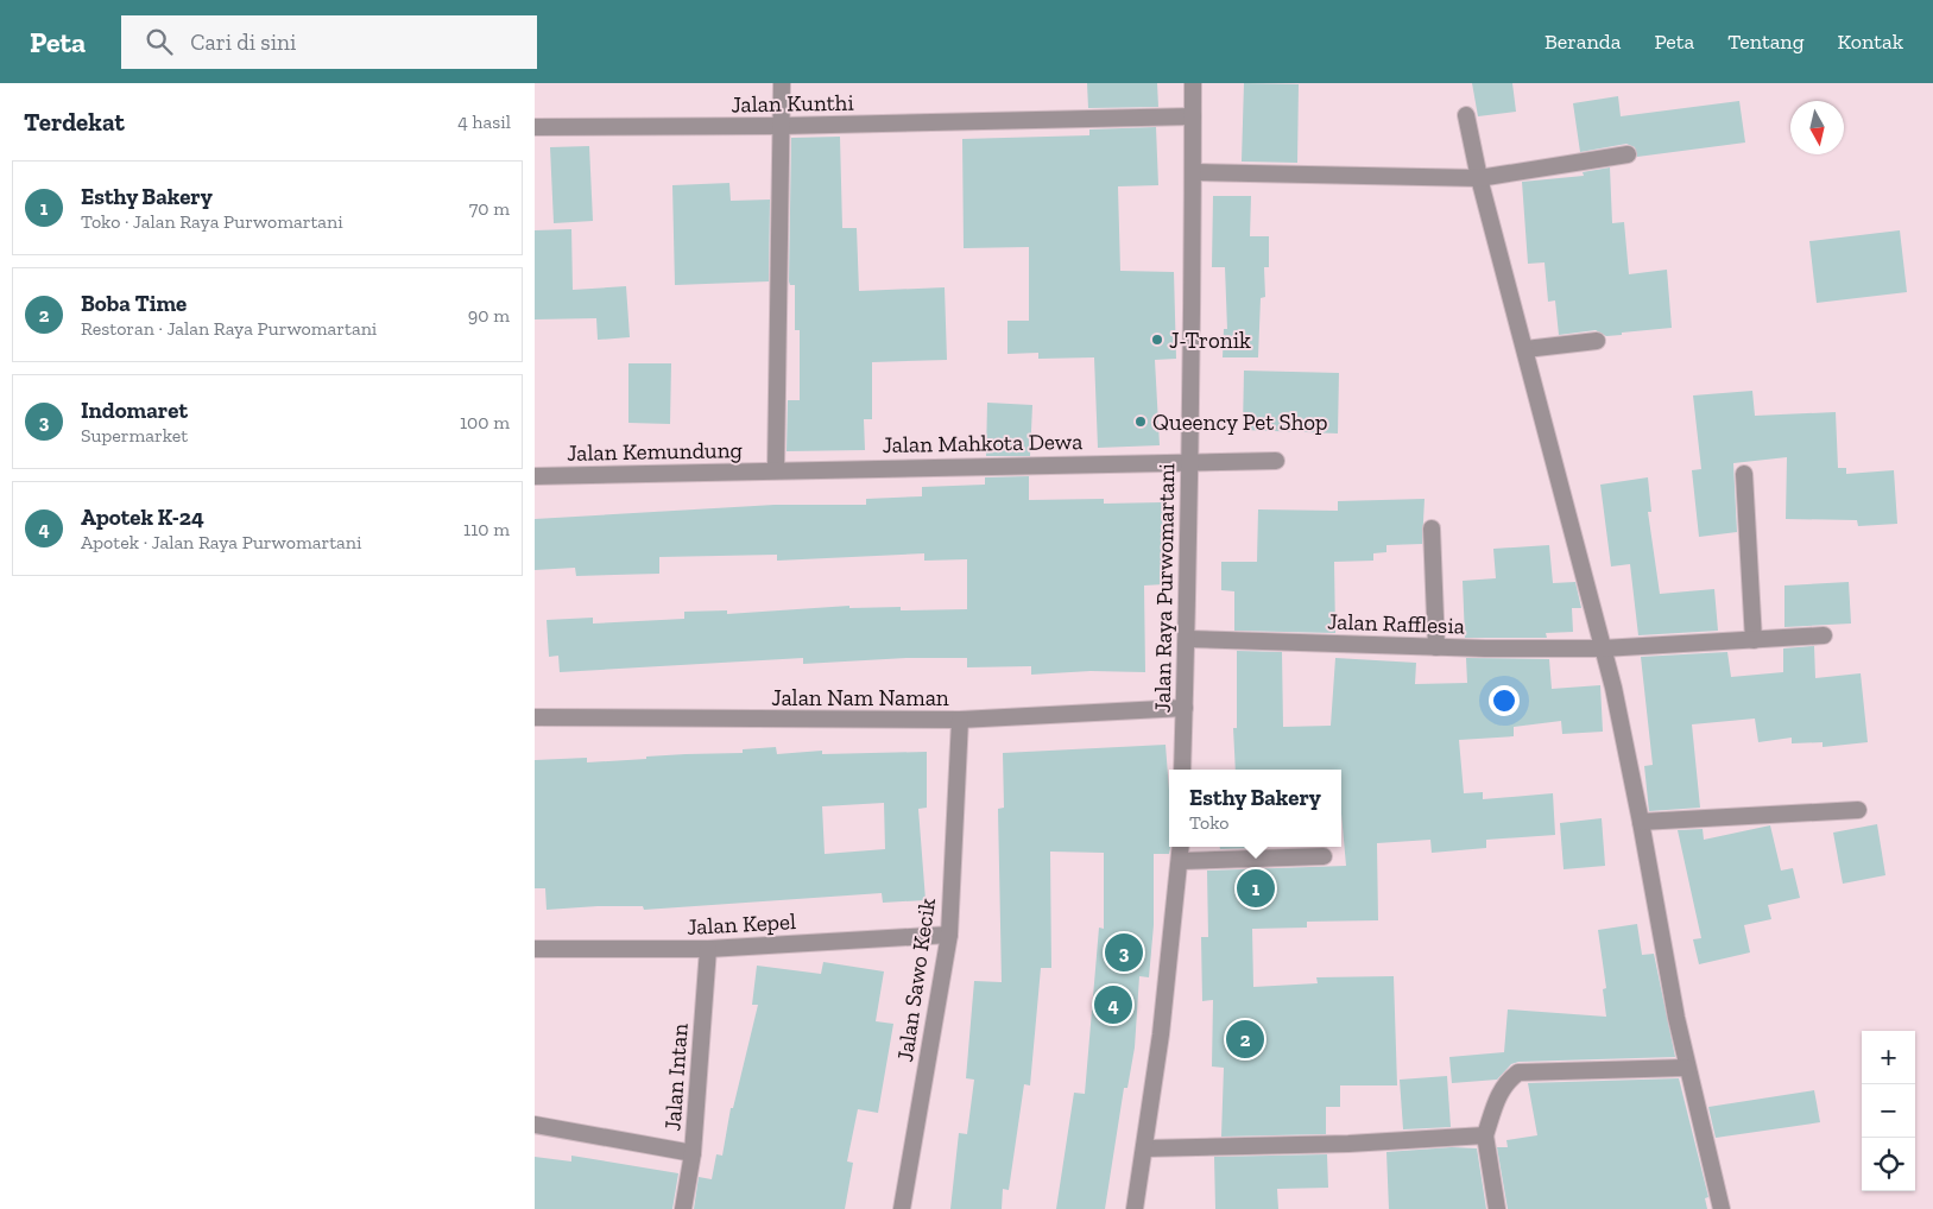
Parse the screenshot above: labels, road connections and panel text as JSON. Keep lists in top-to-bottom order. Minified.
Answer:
{"streets":{"street":["Jalan Kunthi","Jalan Mahkota Dewa","Jalan Kemundung","Jalan Raya Purwomartani","Jalan Rafflesia","Jalan Nam Naman","Jalan Kepel","Jalan Sawo Kecik","Jalan Intan"]},"crossings":[["Jalan Kunthi","Jalan Raya Purwomartani"],["Jalan Mahkota Dewa","Jalan Kemundung"],["Jalan Mahkota Dewa","Jalan Raya Purwomartani"],["Jalan Raya Purwomartani","Jalan Rafflesia"],["Jalan Raya Purwomartani","Jalan Nam Naman"],["Jalan Nam Naman","Jalan Sawo Kecik"],["Jalan Kepel","Jalan Sawo Kecik"],["Jalan Kepel","Jalan Intan"]],"places":["J-Tronik","Queency Pet Shop"],"north":"bottom","page":{"header":"Peta","search":"Cari di sini","nav":["Beranda","Peta","Tentang","Kontak"],"heading":["Terdekat","4 hasil"],"list":[{"mark":"1","name":"Esthy Bakery","note":"Toko · Jalan Raya Purwomartani","value":"70 m"},{"mark":"2","name":"Boba Time","note":"Restoran · Jalan Raya Purwomartani","value":"90 m"},{"mark":"3","name":"Indomaret","note":"Supermarket","value":"100 m"},{"mark":"4","name":"Apotek K-24","note":"Apotek · Jalan Raya Purwomartani","value":"110 m"}],"popup":["Esthy Bakery","Toko"],"pins":["1","3","4","2"],"map_buttons":["+","−"]}}
